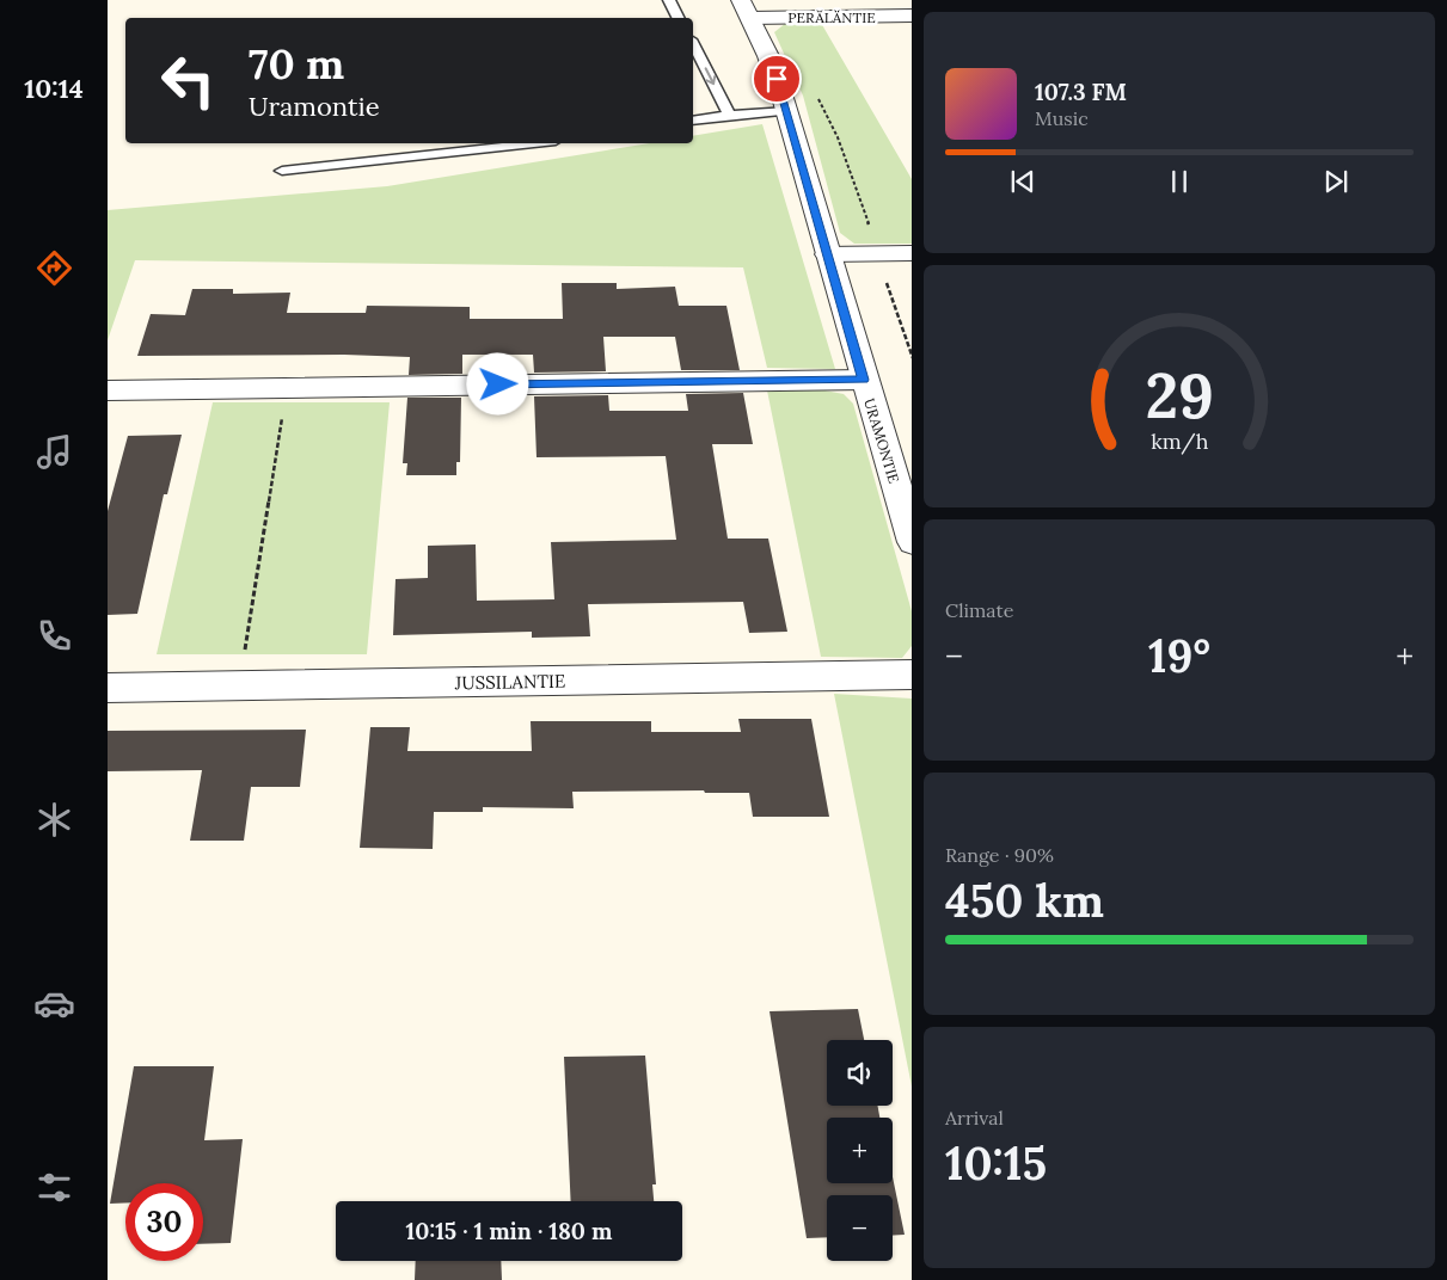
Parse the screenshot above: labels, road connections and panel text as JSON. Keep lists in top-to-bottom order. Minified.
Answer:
{"streets":{"street":["PERÄLÄNTIE","URAMONTIE","JUSSILANTIE"]},"crossings":[["PERÄLÄNTIE","URAMONTIE"]],"page":{"tabs":"10:14","turn":["70 m","Uramontie"],"song":["107.3 FM","Music"],"tile":["Climate",["Range · 90%","450 km"],["Arrival","10:15"]],"heat":["−","19°","+"],"map_buttons":["+","−"],"limit":"30","trip":"10:15 · 1 min · 180 m","gauge":["29","km/h"]}}
